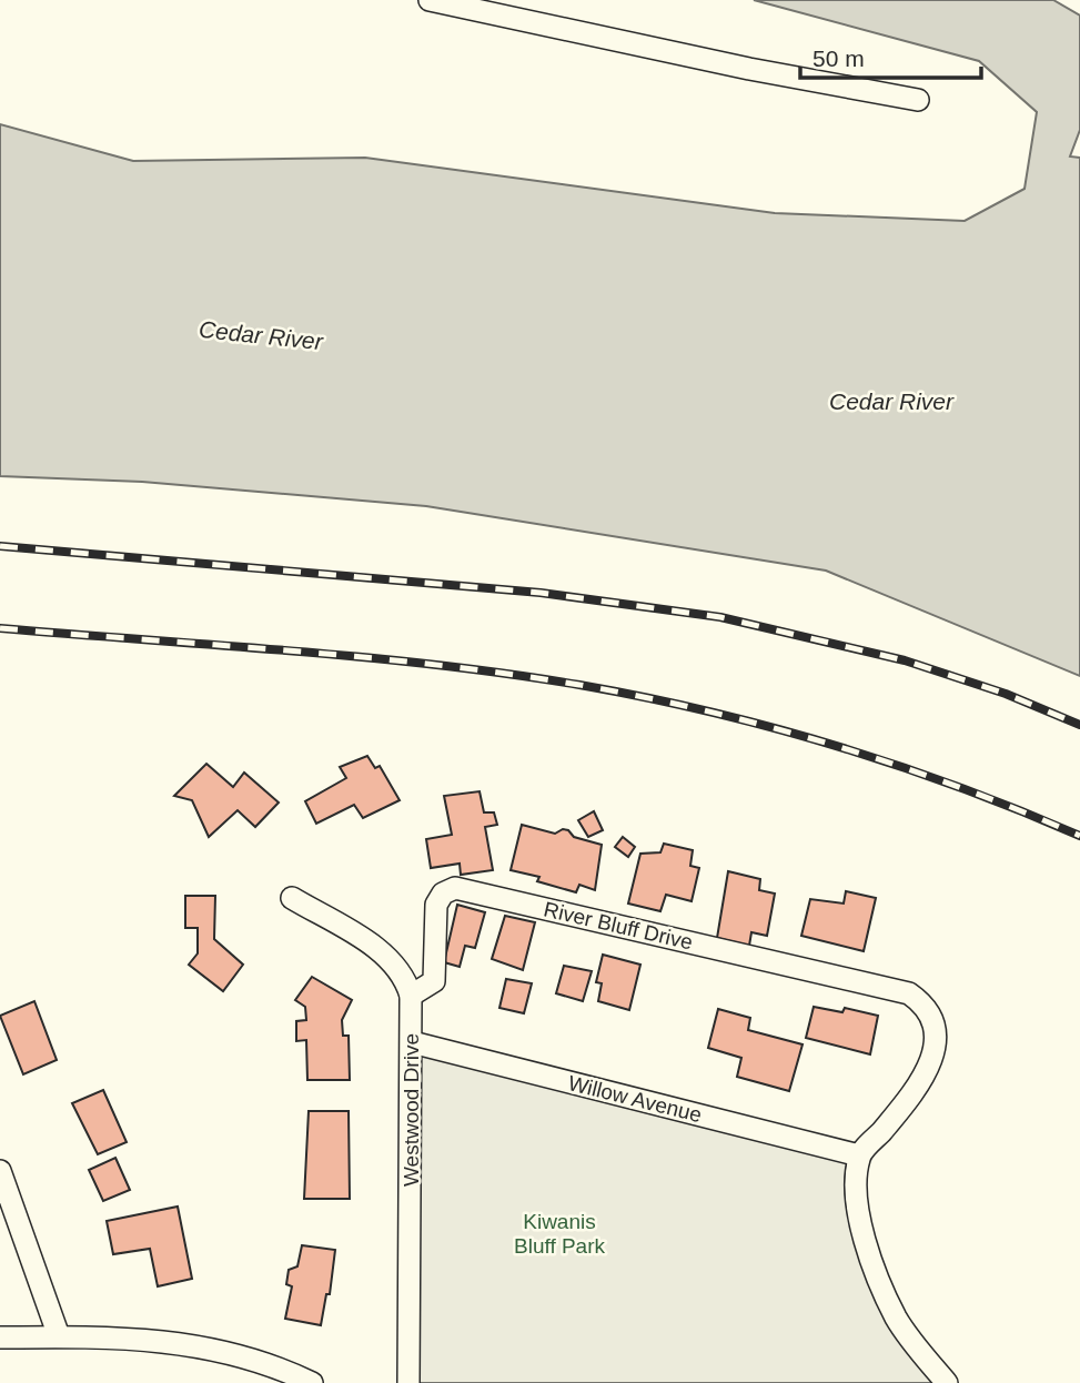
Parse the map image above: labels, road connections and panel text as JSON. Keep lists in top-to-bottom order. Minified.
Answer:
{"streets":{"street":["River Bluff Drive","Willow Avenue","Westwood Drive"]},"crossings":[["River Bluff Drive","Willow Avenue"],["River Bluff Drive","Westwood Drive"],["Willow Avenue","Westwood Drive"]],"water":["Cedar River"],"parks":["Kiwanis Bluff Park"],"scale_bar":"50 m"}
